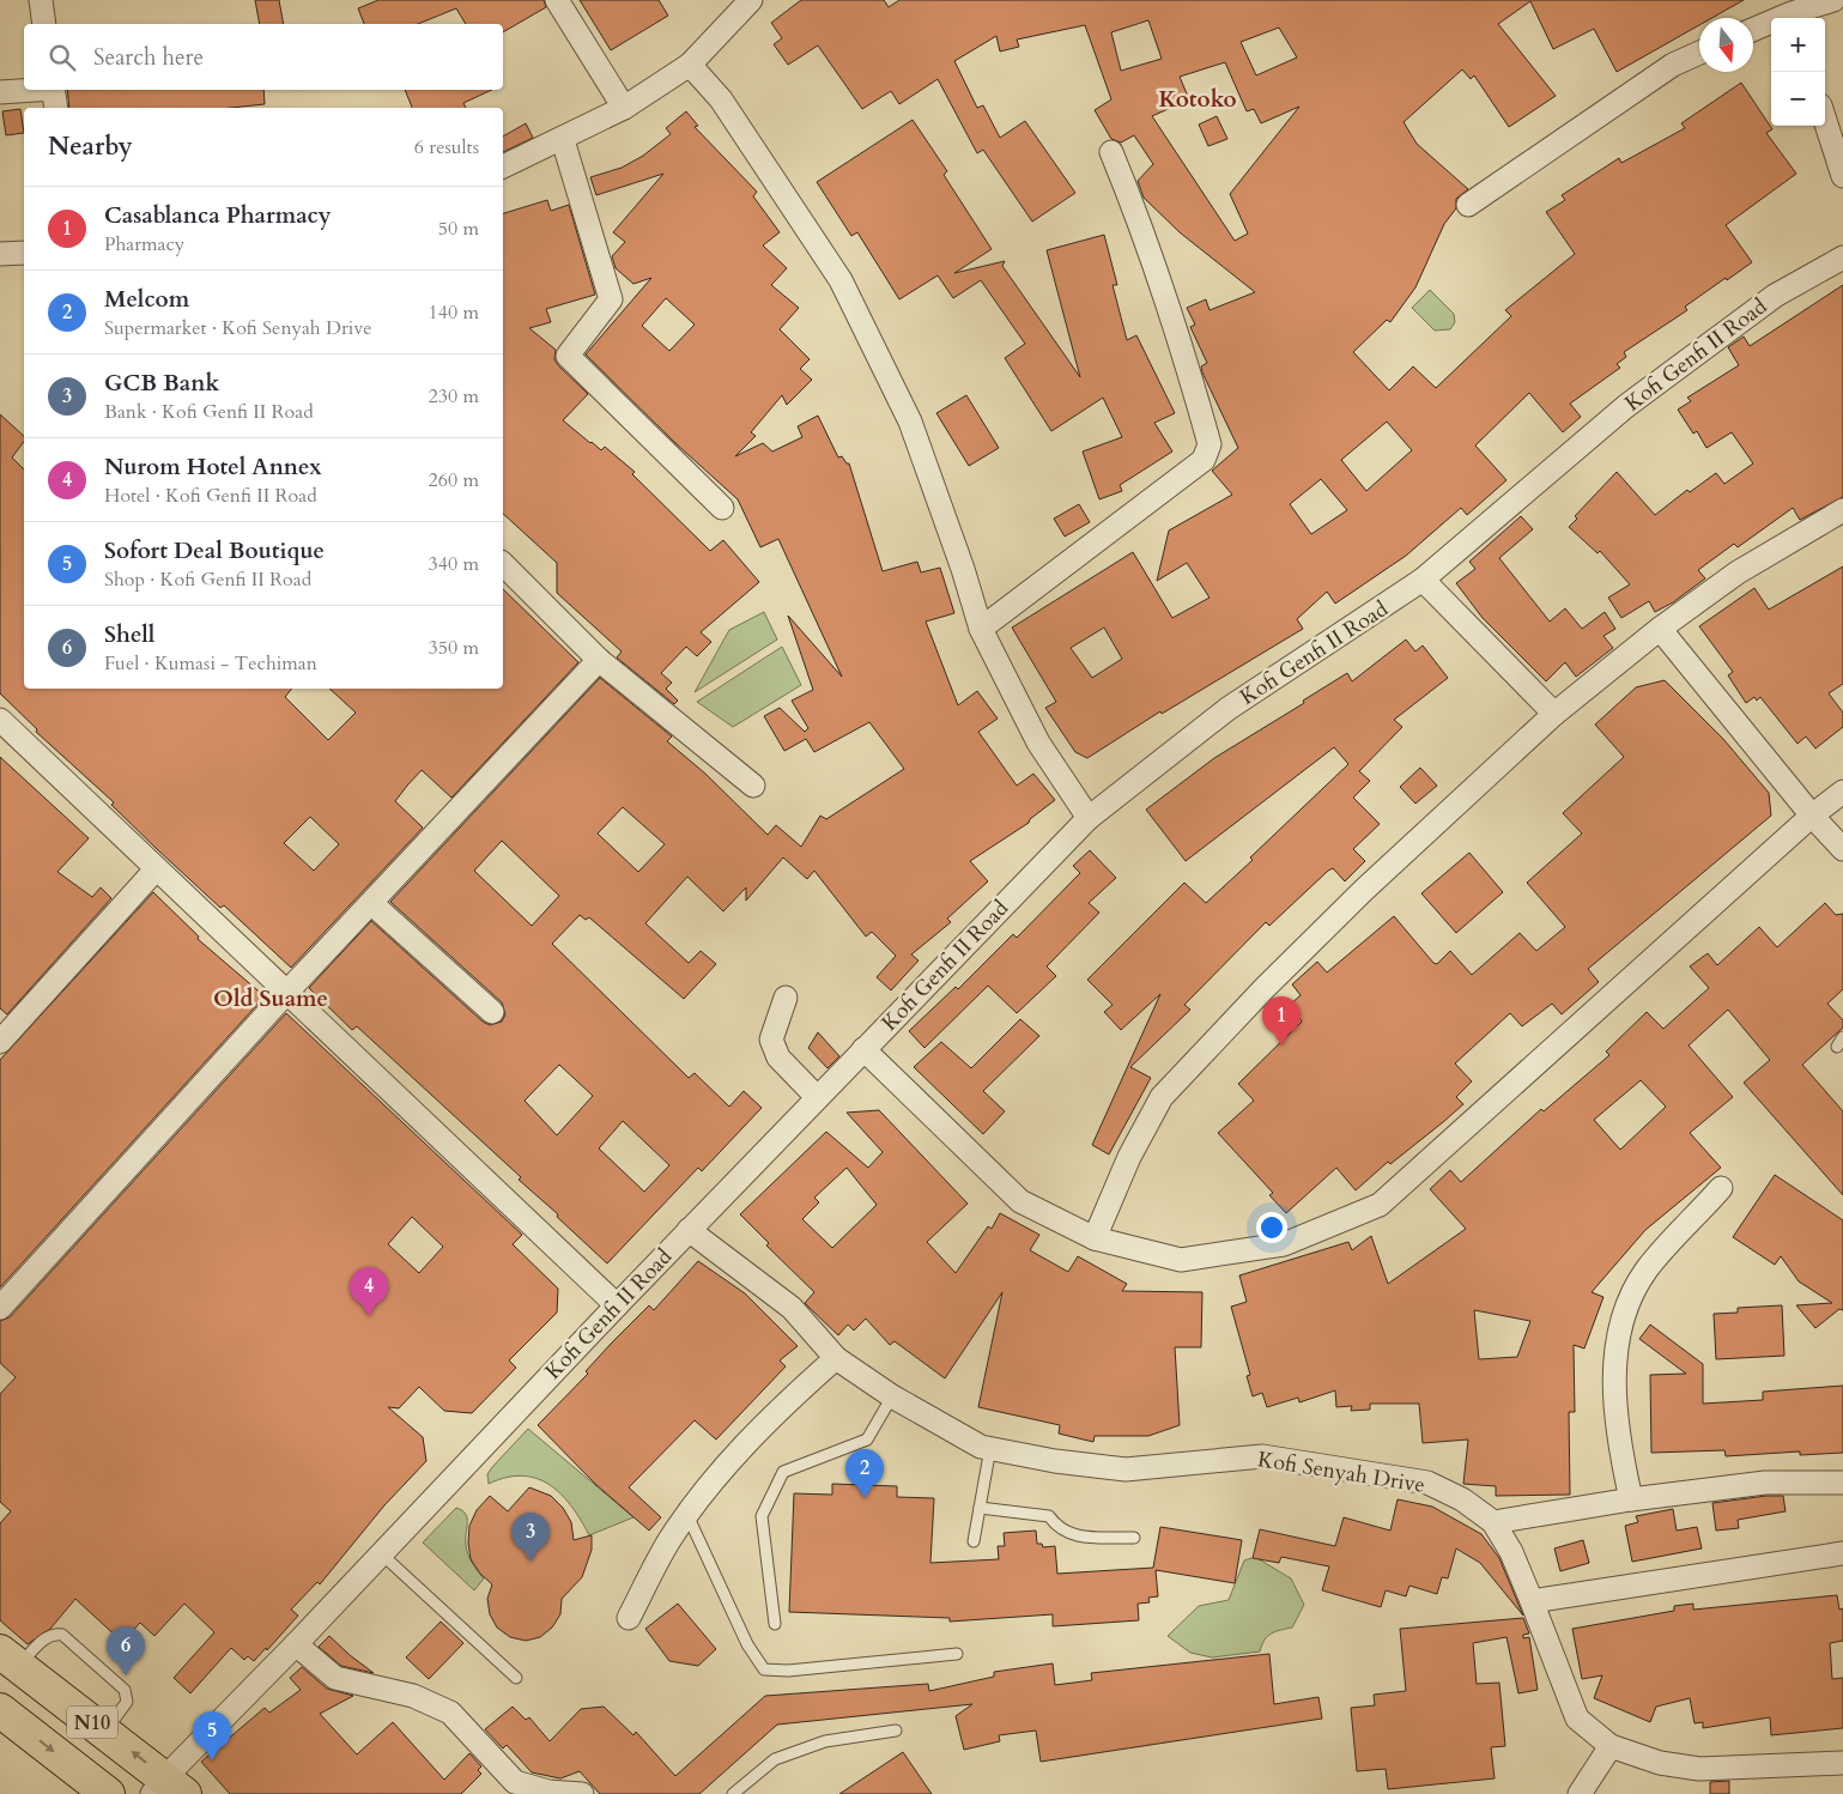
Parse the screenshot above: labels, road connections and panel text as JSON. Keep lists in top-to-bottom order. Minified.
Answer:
{"streets":{"highway":["N10"],"street":["Kofi Genfi II Road","Kofi Senyah Drive"]},"crossings":[["Kofi Genfi II Road","Kofi Senyah Drive"],["Kofi Genfi II Road","N10"]],"districts":["Kotoko","Old Suame"],"north":"bottom","page":{"map_buttons":["+","−"],"search":"Search here","heading":["Nearby","6 results"],"list":[{"mark":"1","name":"Casablanca Pharmacy","note":"Pharmacy","value":"50 m"},{"mark":"2","name":"Melcom","note":"Supermarket · Kofi Senyah Drive","value":"140 m"},{"mark":"3","name":"GCB Bank","note":"Bank · Kofi Genfi II Road","value":"230 m"},{"mark":"4","name":"Nurom Hotel Annex","note":"Hotel · Kofi Genfi II Road","value":"260 m"},{"mark":"5","name":"Sofort Deal Boutique","note":"Shop · Kofi Genfi II Road","value":"340 m"},{"mark":"6","name":"Shell","note":"Fuel · Kumasi - Techiman","value":"350 m"}],"pins":["1","4","2","3","6","5"]}}
